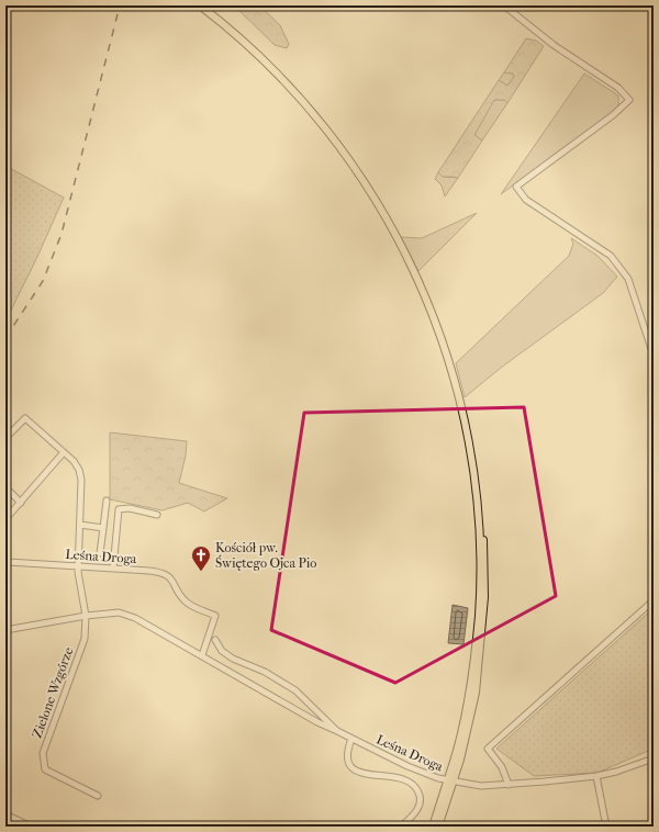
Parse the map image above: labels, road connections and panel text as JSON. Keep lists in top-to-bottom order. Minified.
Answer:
{"streets":{"street":["Leśna Droga","Zielone Wzgórze"]},"places":{"church":["Kościół pw. Świętego Ojca Pio"]}}
